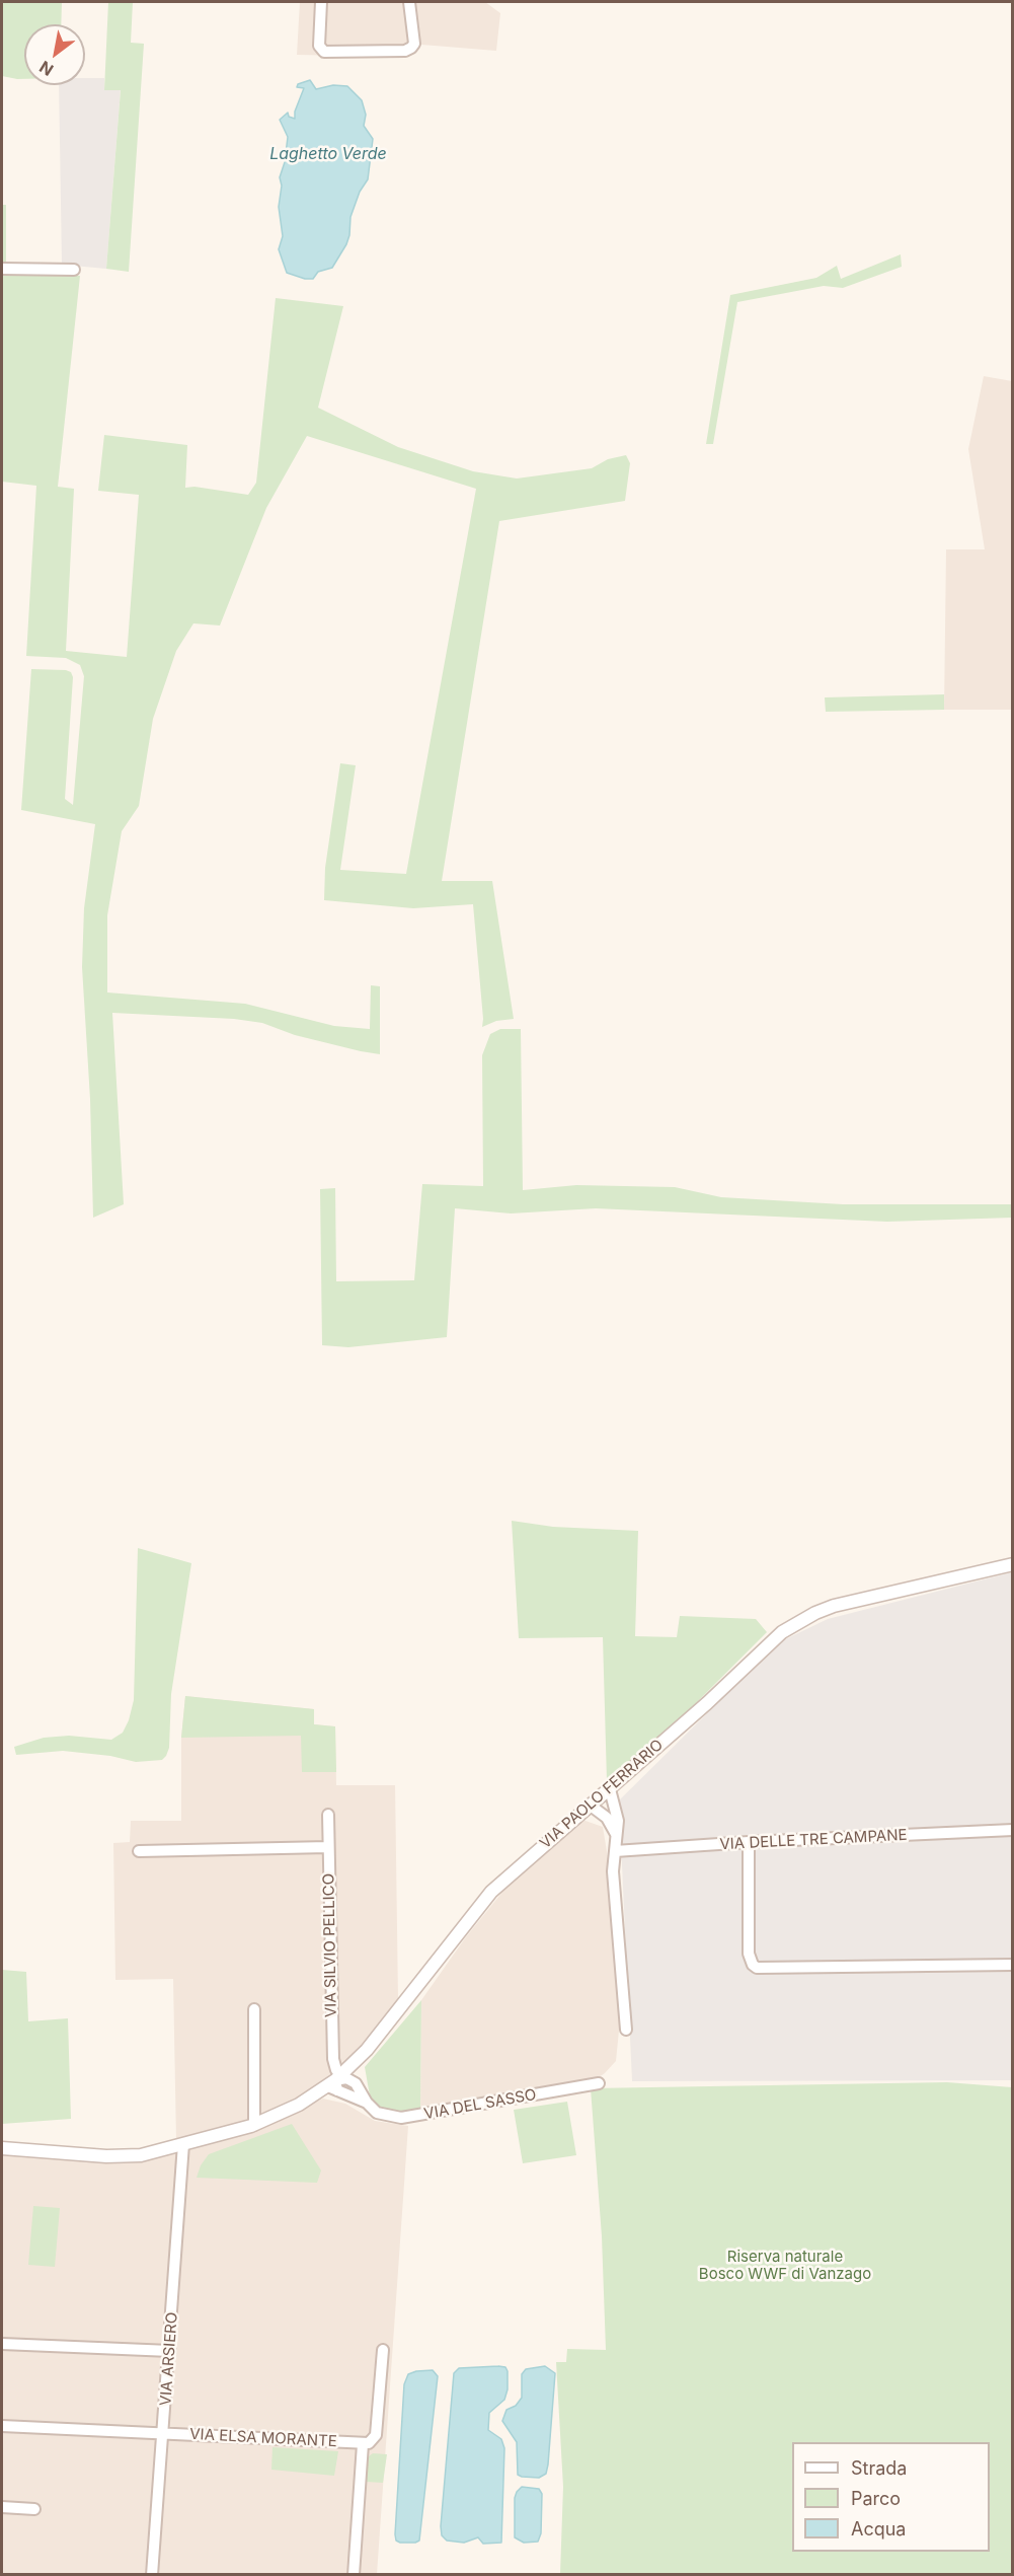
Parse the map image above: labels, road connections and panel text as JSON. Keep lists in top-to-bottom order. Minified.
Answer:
{"streets":{"street":["VIA PAOLO FERRARIO","VIA DELLE TRE CAMPANE","VIA SILVIO PELLICO","VIA DEL SASSO","VIA ARSIERO","VIA ELSA MORANTE"]},"crossings":[["VIA PAOLO FERRARIO","VIA SILVIO PELLICO"],["VIA PAOLO FERRARIO","VIA DEL SASSO"],["VIA PAOLO FERRARIO","VIA ARSIERO"],["VIA SILVIO PELLICO","VIA DEL SASSO"],["VIA ARSIERO","VIA ELSA MORANTE"]],"water":["Laghetto Verde"],"parks":["Riserva naturale Bosco WWF di Vanzago"],"legend":["Strada","Parco","Acqua"],"north":"bottom left"}
